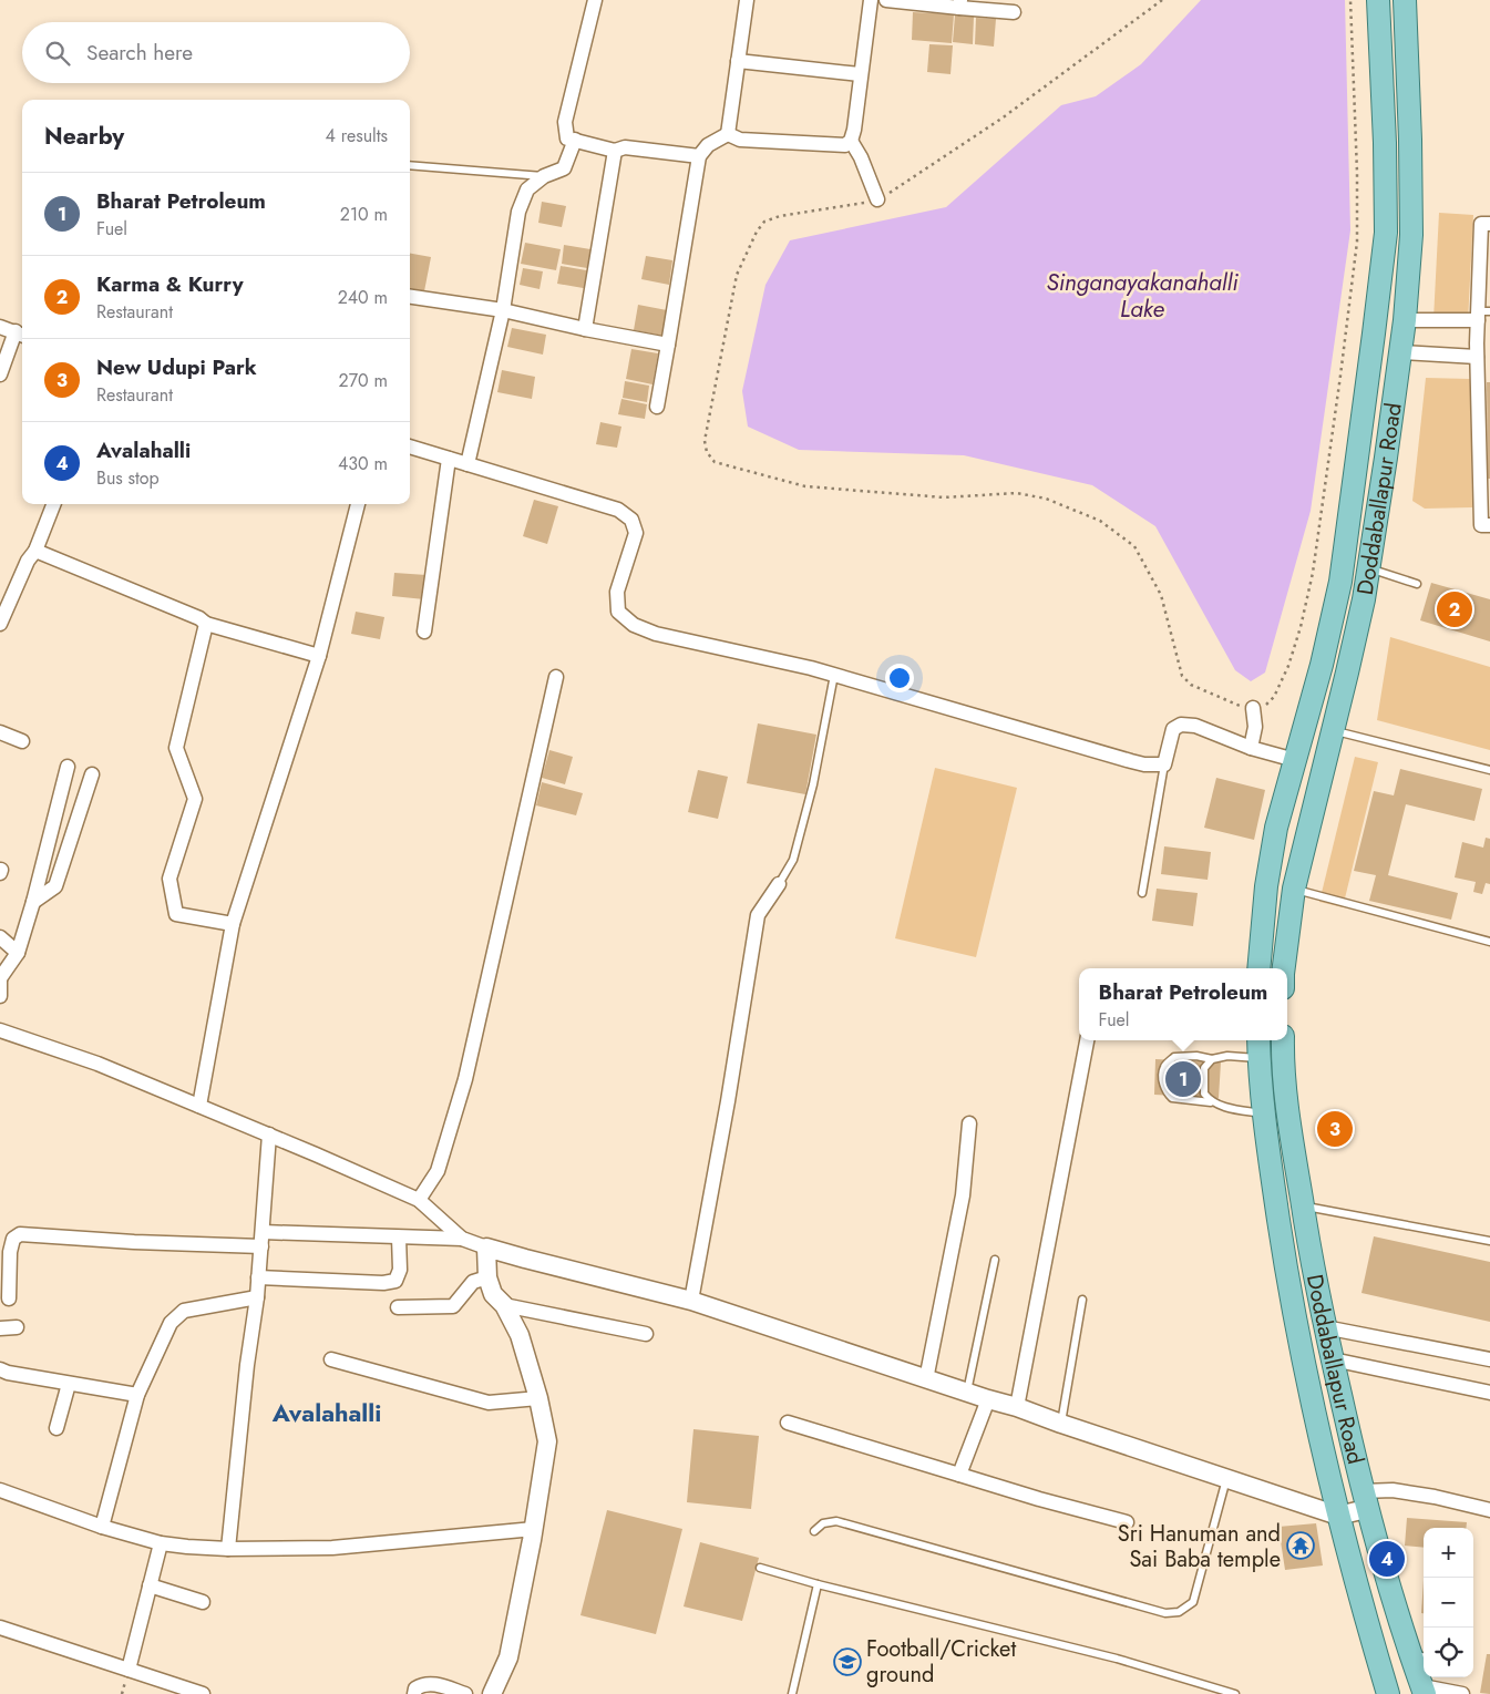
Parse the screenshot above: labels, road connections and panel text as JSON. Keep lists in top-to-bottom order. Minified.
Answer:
{"streets":{"main road":["Doddaballapur Road"]},"districts":["Avalahalli"],"water":["Singanayakanahalli Lake"],"places":{"temple":["Sri Hanuman and Sai Baba temple"],"school or university":["Football/Cricket ground"]},"page":{"search":"Search here","heading":["Nearby","4 results"],"list":[{"mark":"1","name":"Bharat Petroleum","note":"Fuel","value":"210 m"},{"mark":"2","name":"Karma & Kurry","note":"Restaurant","value":"240 m"},{"mark":"3","name":"New Udupi Park","note":"Restaurant","value":"270 m"},{"mark":"4","name":"Avalahalli","note":"Bus stop","value":"430 m"}],"pins":["2","1","3","4"],"popup":["Bharat Petroleum","Fuel"],"map_buttons":["+","−"]}}
